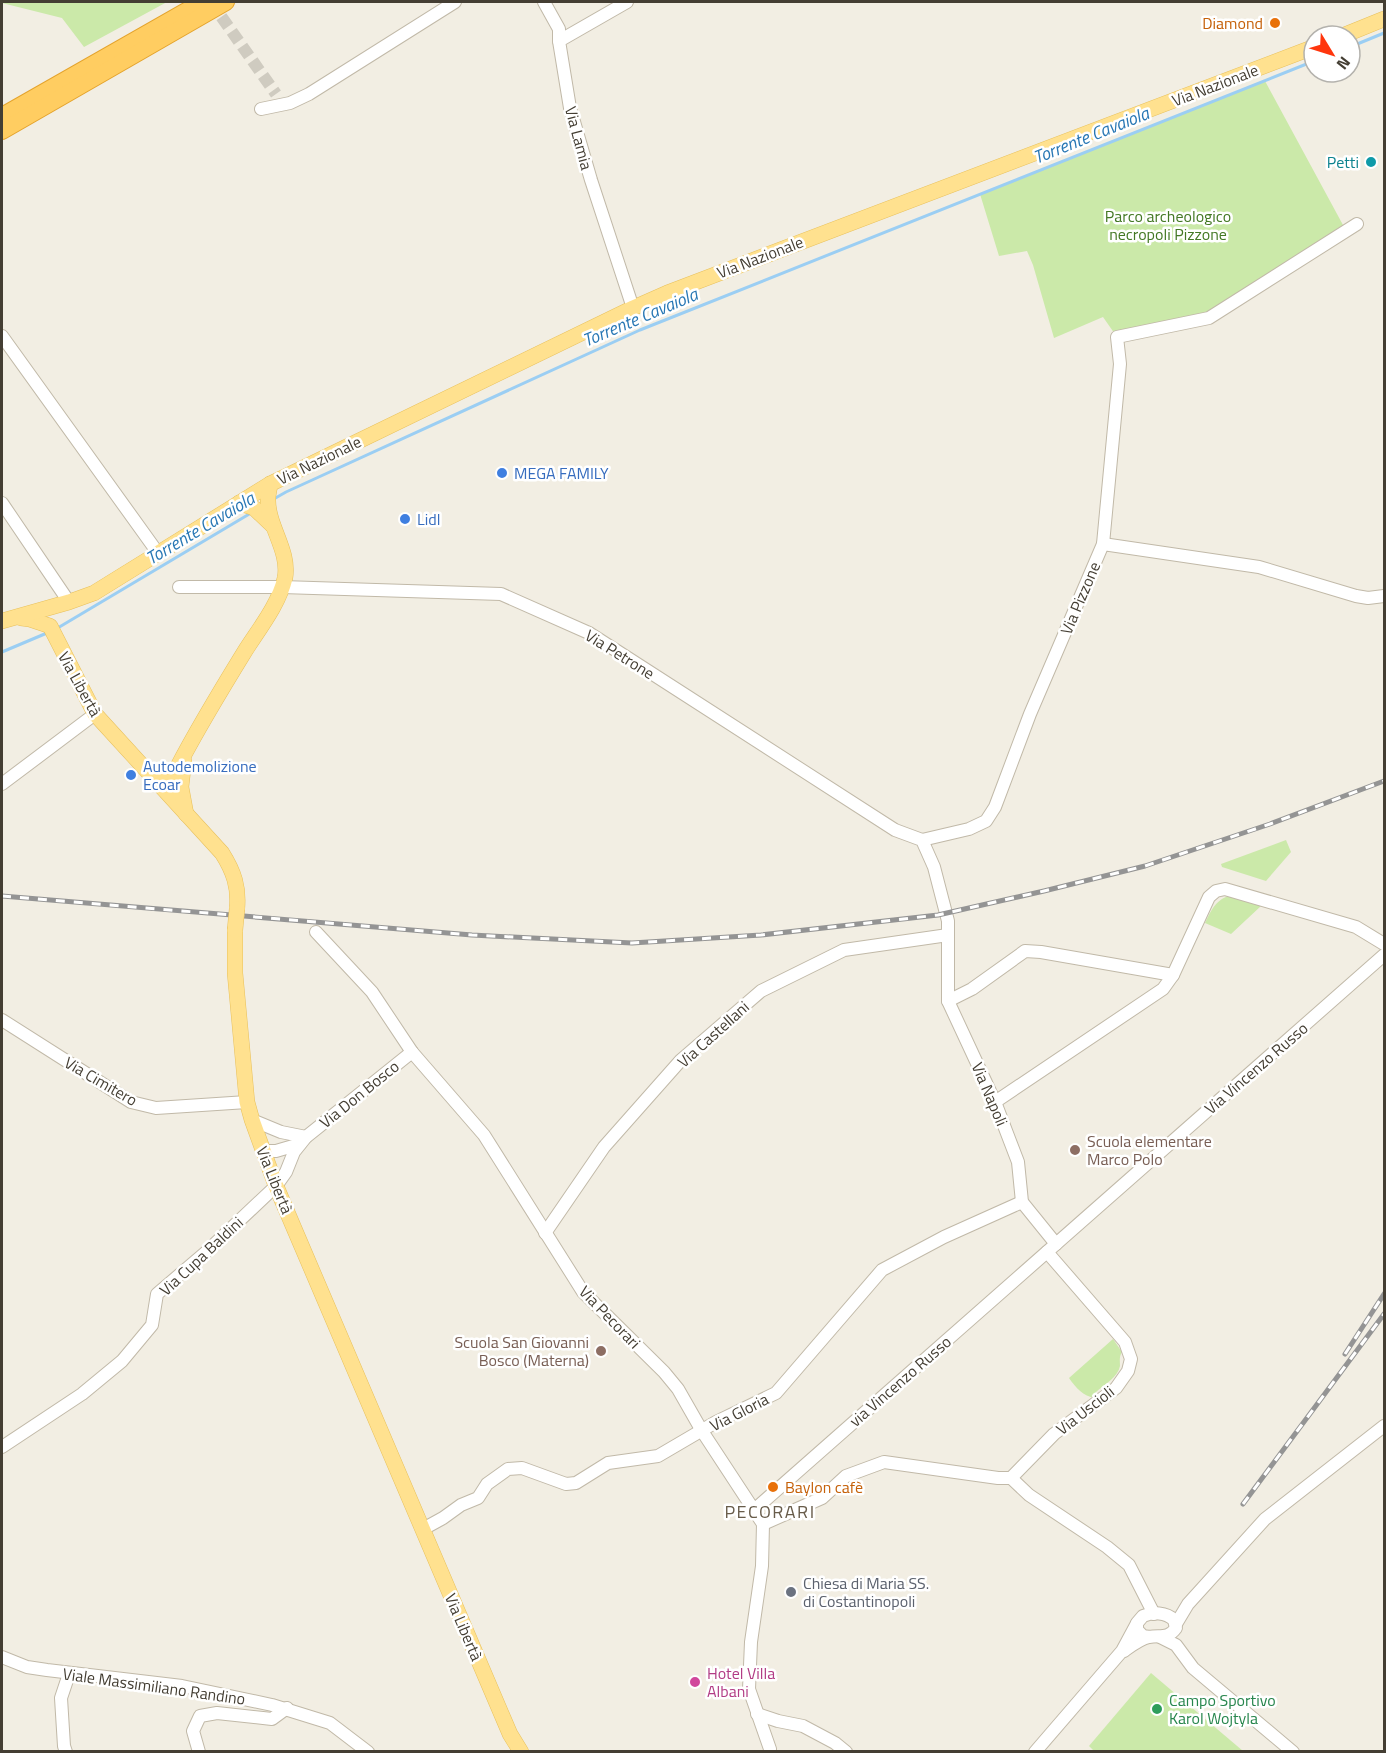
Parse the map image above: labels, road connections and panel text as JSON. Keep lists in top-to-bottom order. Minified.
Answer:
{"streets":{"main road":["Via Nazionale","Via Libertà"],"street":["Via Lamia","Via Pizzone","Via Petrone","Via Castellani","Via Vincenzo Russo","Via Cimitero","Via Don Bosco","Via Napoli","Via Cupa Baldini","Via Pecorari","via Vincenzo Russo","Via Uscioli","Via Gloria","Viale Massimiliano Randino"]},"crossings":[["Via Nazionale","Via Lamia"],["Via Pizzone","Via Petrone"],["Via Libertà","Via Cimitero"],["Via Libertà","Via Don Bosco"],["Via Libertà","Via Cupa Baldini"],["Via Libertà","Via Gloria"],["Via Castellani","Via Napoli"],["Via Castellani","Via Pecorari"],["Via Vincenzo Russo","via Vincenzo Russo"],["Via Vincenzo Russo","Via Uscioli"],["Via Don Bosco","Via Cupa Baldini"],["Via Don Bosco","Via Pecorari"],["Via Napoli","Via Gloria"],["Via Pecorari","via Vincenzo Russo"],["Via Pecorari","Via Gloria"],["via Vincenzo Russo","Via Uscioli"]],"districts":["PECORARI"],"water":["Torrente Cavaiola"],"parks":["Parco archeologico necropoli Pizzone"],"places":["Diamond","Petti","MEGA FAMILY","Lidl","Autodemolizione Ecoar","Scuola elementare Marco Polo","Scuola San Giovanni Bosco (Materna)","Baylon cafè","Chiesa di Maria SS. di Costantinopoli","Hotel Villa Albani","Campo Sportivo Karol Wojtyla"],"north":"bottom right"}
